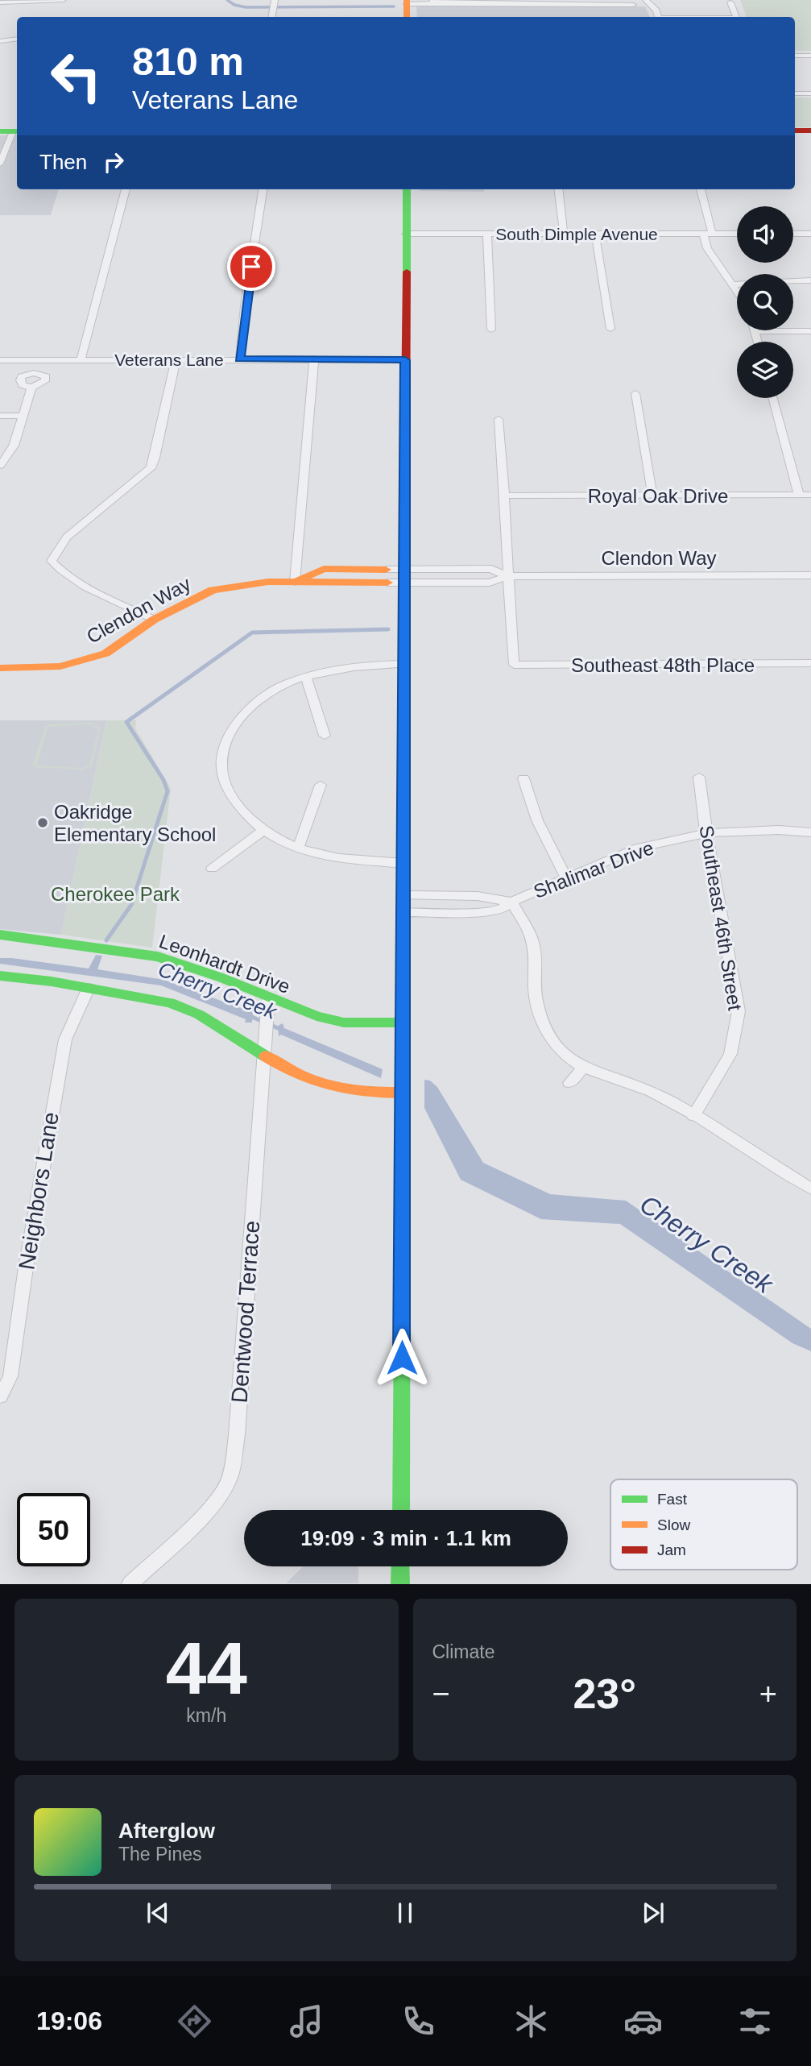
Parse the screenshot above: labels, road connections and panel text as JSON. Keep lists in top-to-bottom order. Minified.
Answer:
{"streets":{"main road":["Clendon Way","Leonhardt Drive"],"street":["South Dimple Avenue","Veterans Lane","Royal Oak Drive","Southeast 48th Place","Shalimar Drive","Southeast 46th Street","Neighbors Lane","Dentwood Terrace"]},"crossings":[["Clendon Way","Southeast 48th Place"],["Shalimar Drive","Southeast 46th Street"],["Leonhardt Drive","Dentwood Terrace"]],"water":["Cherry Creek"],"parks":["Cherokee Park"],"places":["Oakridge Elementary School"],"legend":["Fast","Slow","Jam"],"page":{"turn":["810 m","Veterans Lane"],"then":"Then","limit":"50","trip":"19:09 · 3 min · 1.1 km","tile":[["44","km/h"],"Climate"],"heat":["−","23°","+"],"song":["Afterglow","The Pines"],"tabs":"19:06"}}
